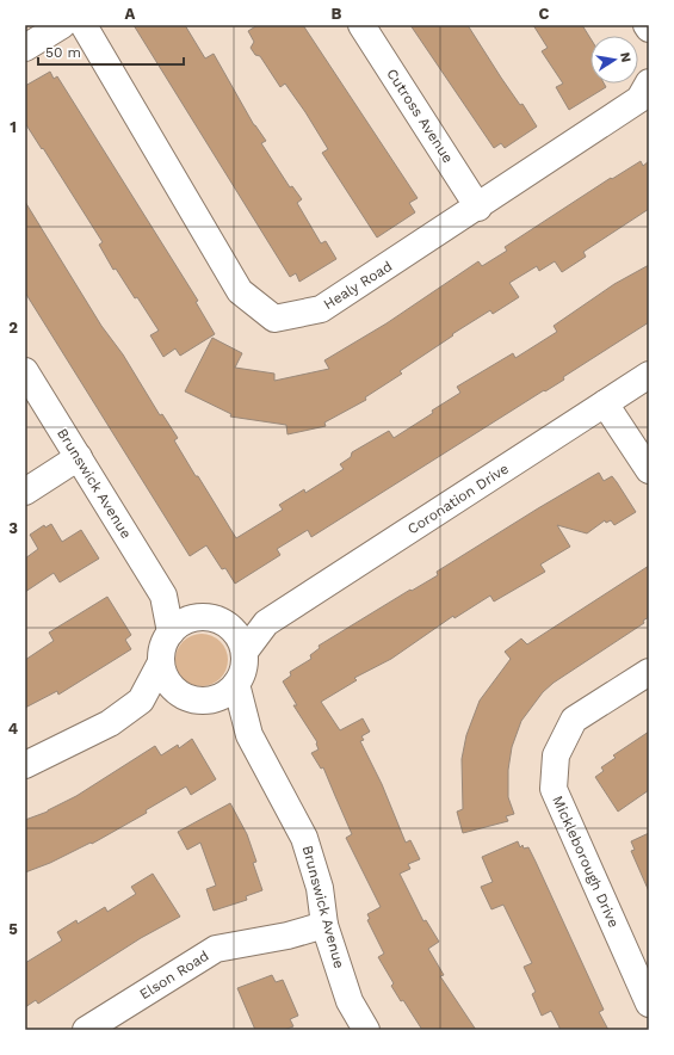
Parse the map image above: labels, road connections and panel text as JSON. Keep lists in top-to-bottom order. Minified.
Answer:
{"streets":{"street":["Cutross Avenue","Healy Road","Brunswick Avenue","Coronation Drive","Mickleborough Drive","Elson Road"]},"crossings":[["Cutross Avenue","Healy Road"],["Brunswick Avenue","Coronation Drive"],["Brunswick Avenue","Elson Road"]],"scale_bar":"50 m","north":"right","grid":{"columns":["A","B","C"],"rows":["1","2","3","4","5"]}}
